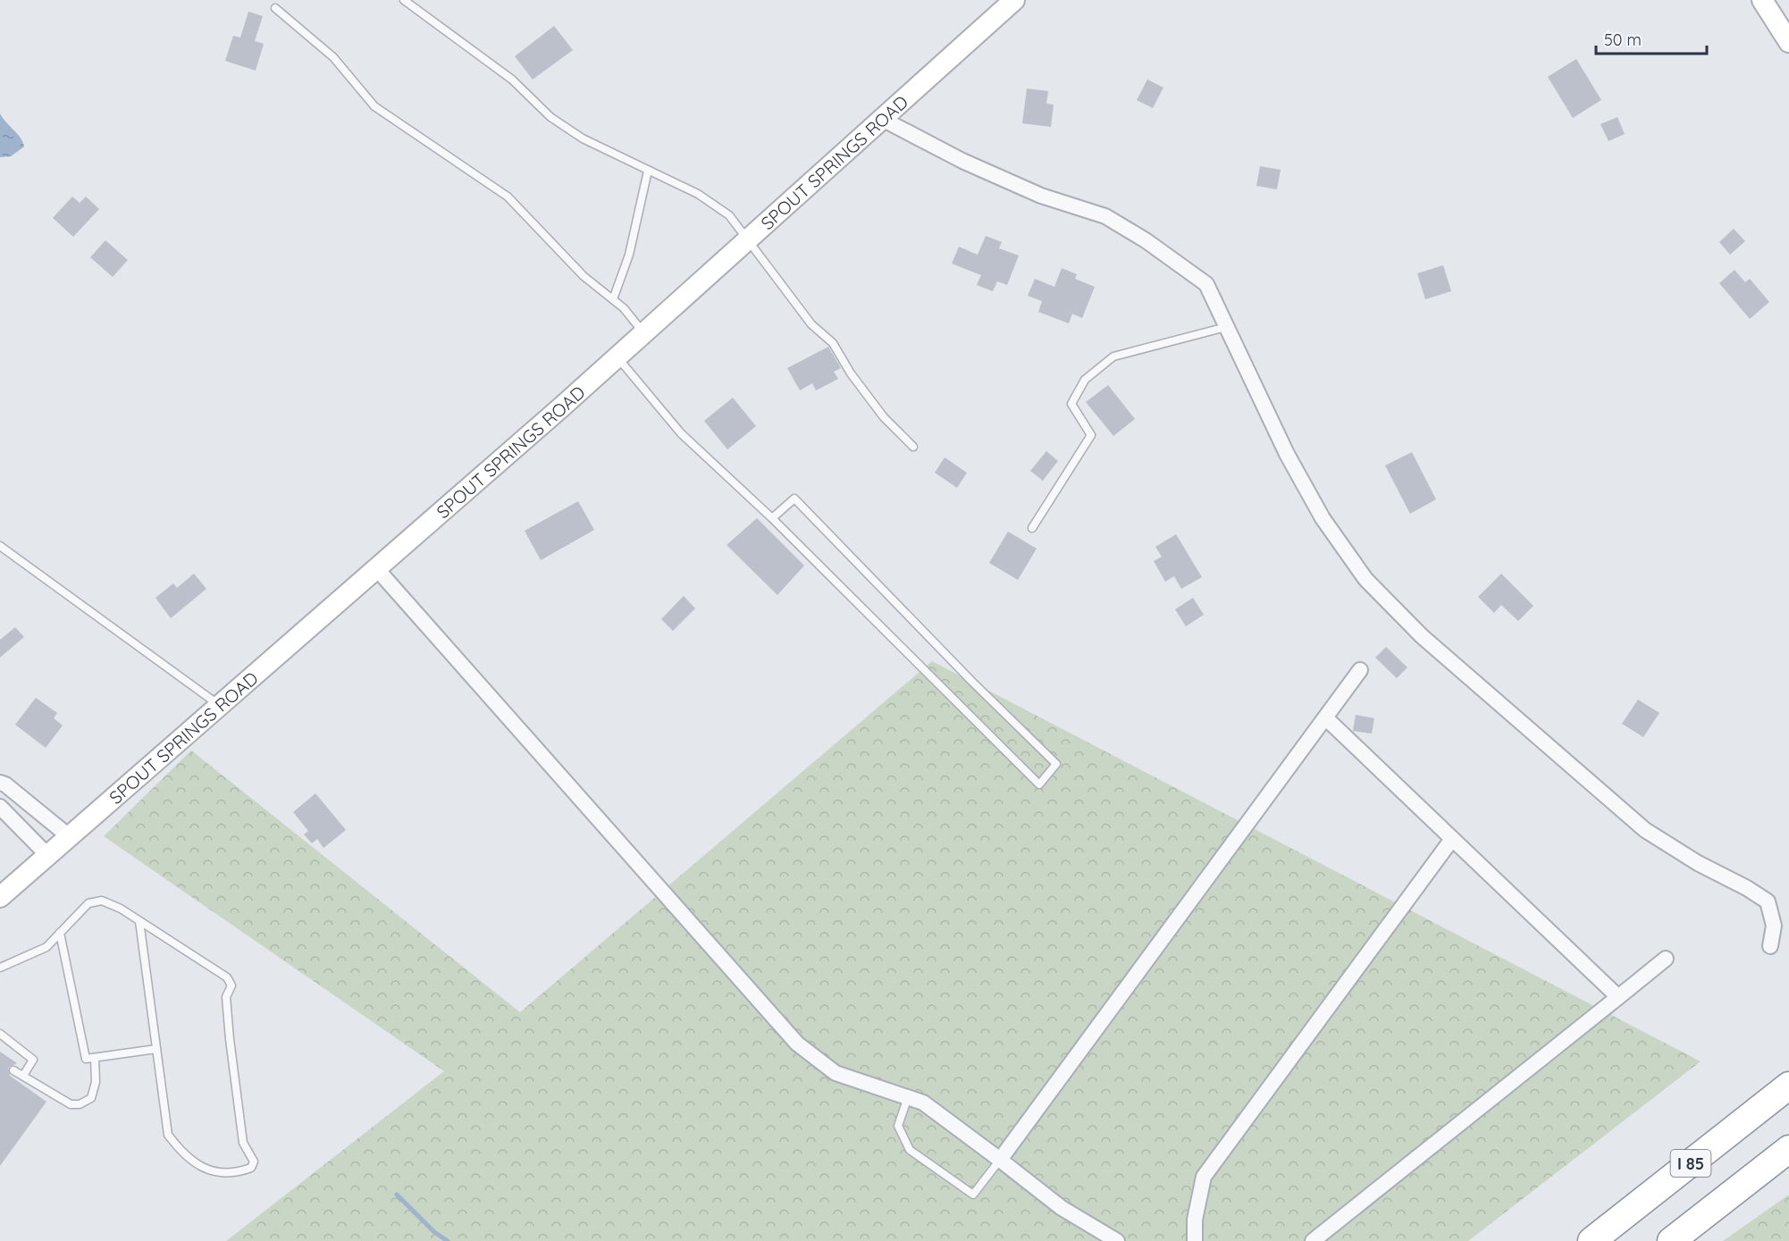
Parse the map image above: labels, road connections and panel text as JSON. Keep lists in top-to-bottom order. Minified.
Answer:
{"streets":{"highway":["I 85"],"street":["SPOUT SPRINGS ROAD"]},"scale_bar":"50 m"}
